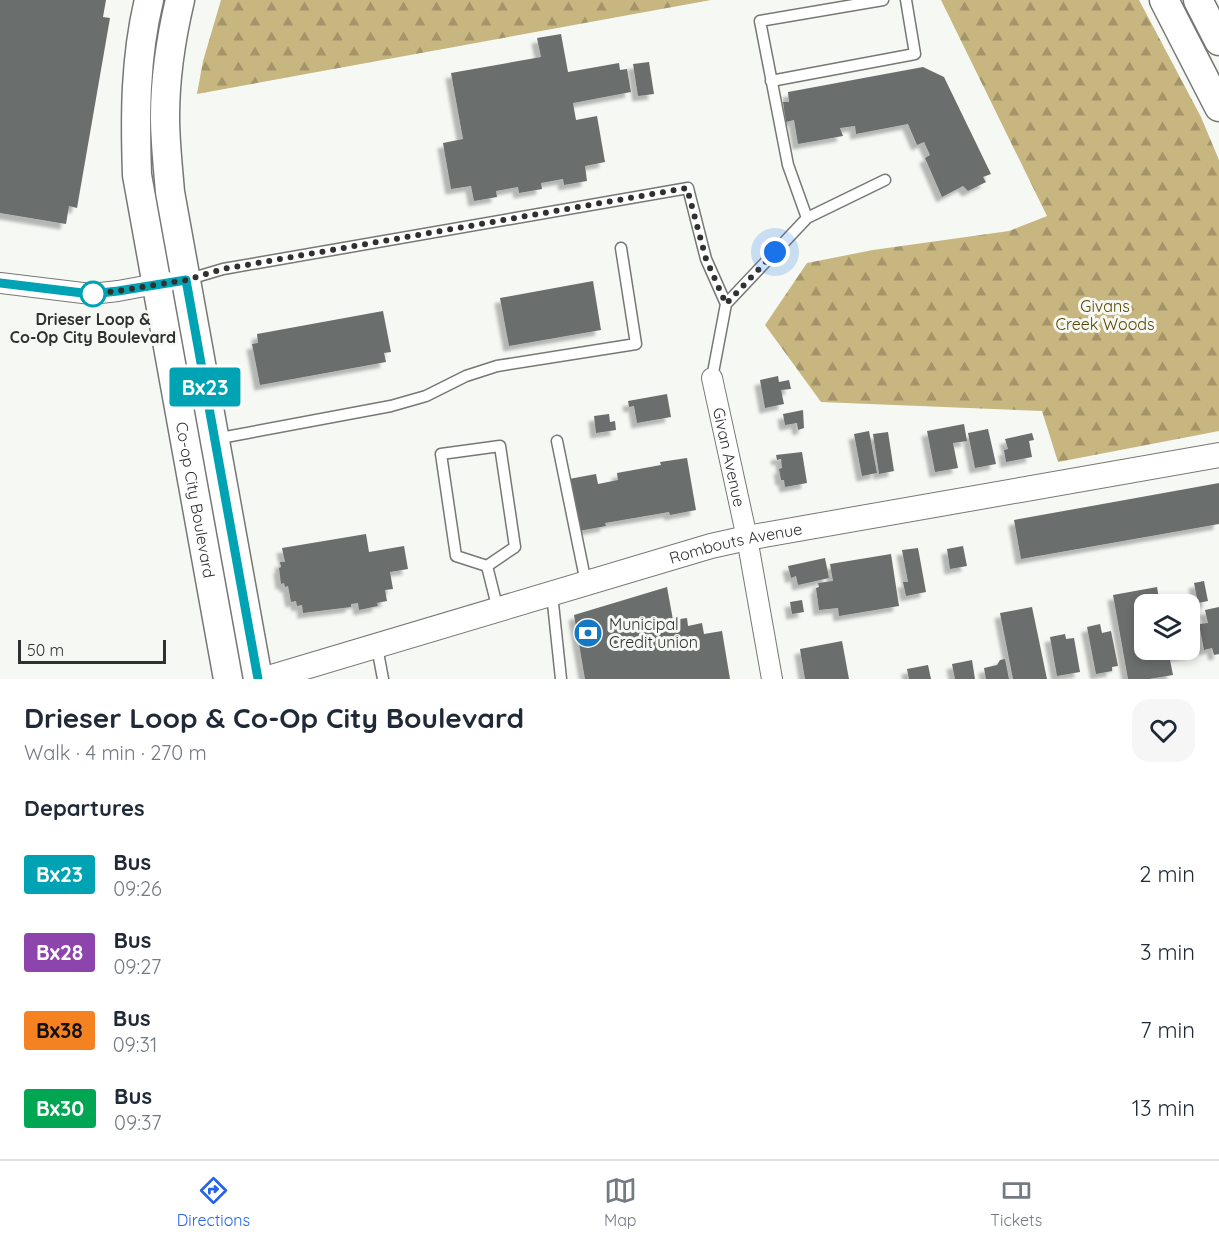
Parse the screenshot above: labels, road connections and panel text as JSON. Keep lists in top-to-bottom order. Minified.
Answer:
{"streets":{"main road":["Co-op City Boulevard"],"street":["Givan Avenue","Rombouts Avenue"]},"crossings":[["Givan Avenue","Rombouts Avenue"]],"parks":["Givans Creek Woods"],"places":{"other":["Drieser Loop & Co-Op City Boulevard"],"bank":["Municipal Credit union"]},"lines":["bus line Bx23"],"scale_bar":"50 m","page":{"on_map":"Bx23","scale":"50 m","heading":[["Drieser Loop & Co-Op City Boulevard","Walk · 4 min · 270 m"],"Departures"],"list":[{"mark":"Bx23","name":"Bus","note":"09:26","value":"2 min"},{"mark":"Bx28","name":"Bus","note":"09:27","value":"3 min"},{"mark":"Bx38","name":"Bus","note":"09:31","value":"7 min"},{"mark":"Bx30","name":"Bus","note":"09:37","value":"13 min"}],"tabs":["Directions","Map","Tickets"]}}
